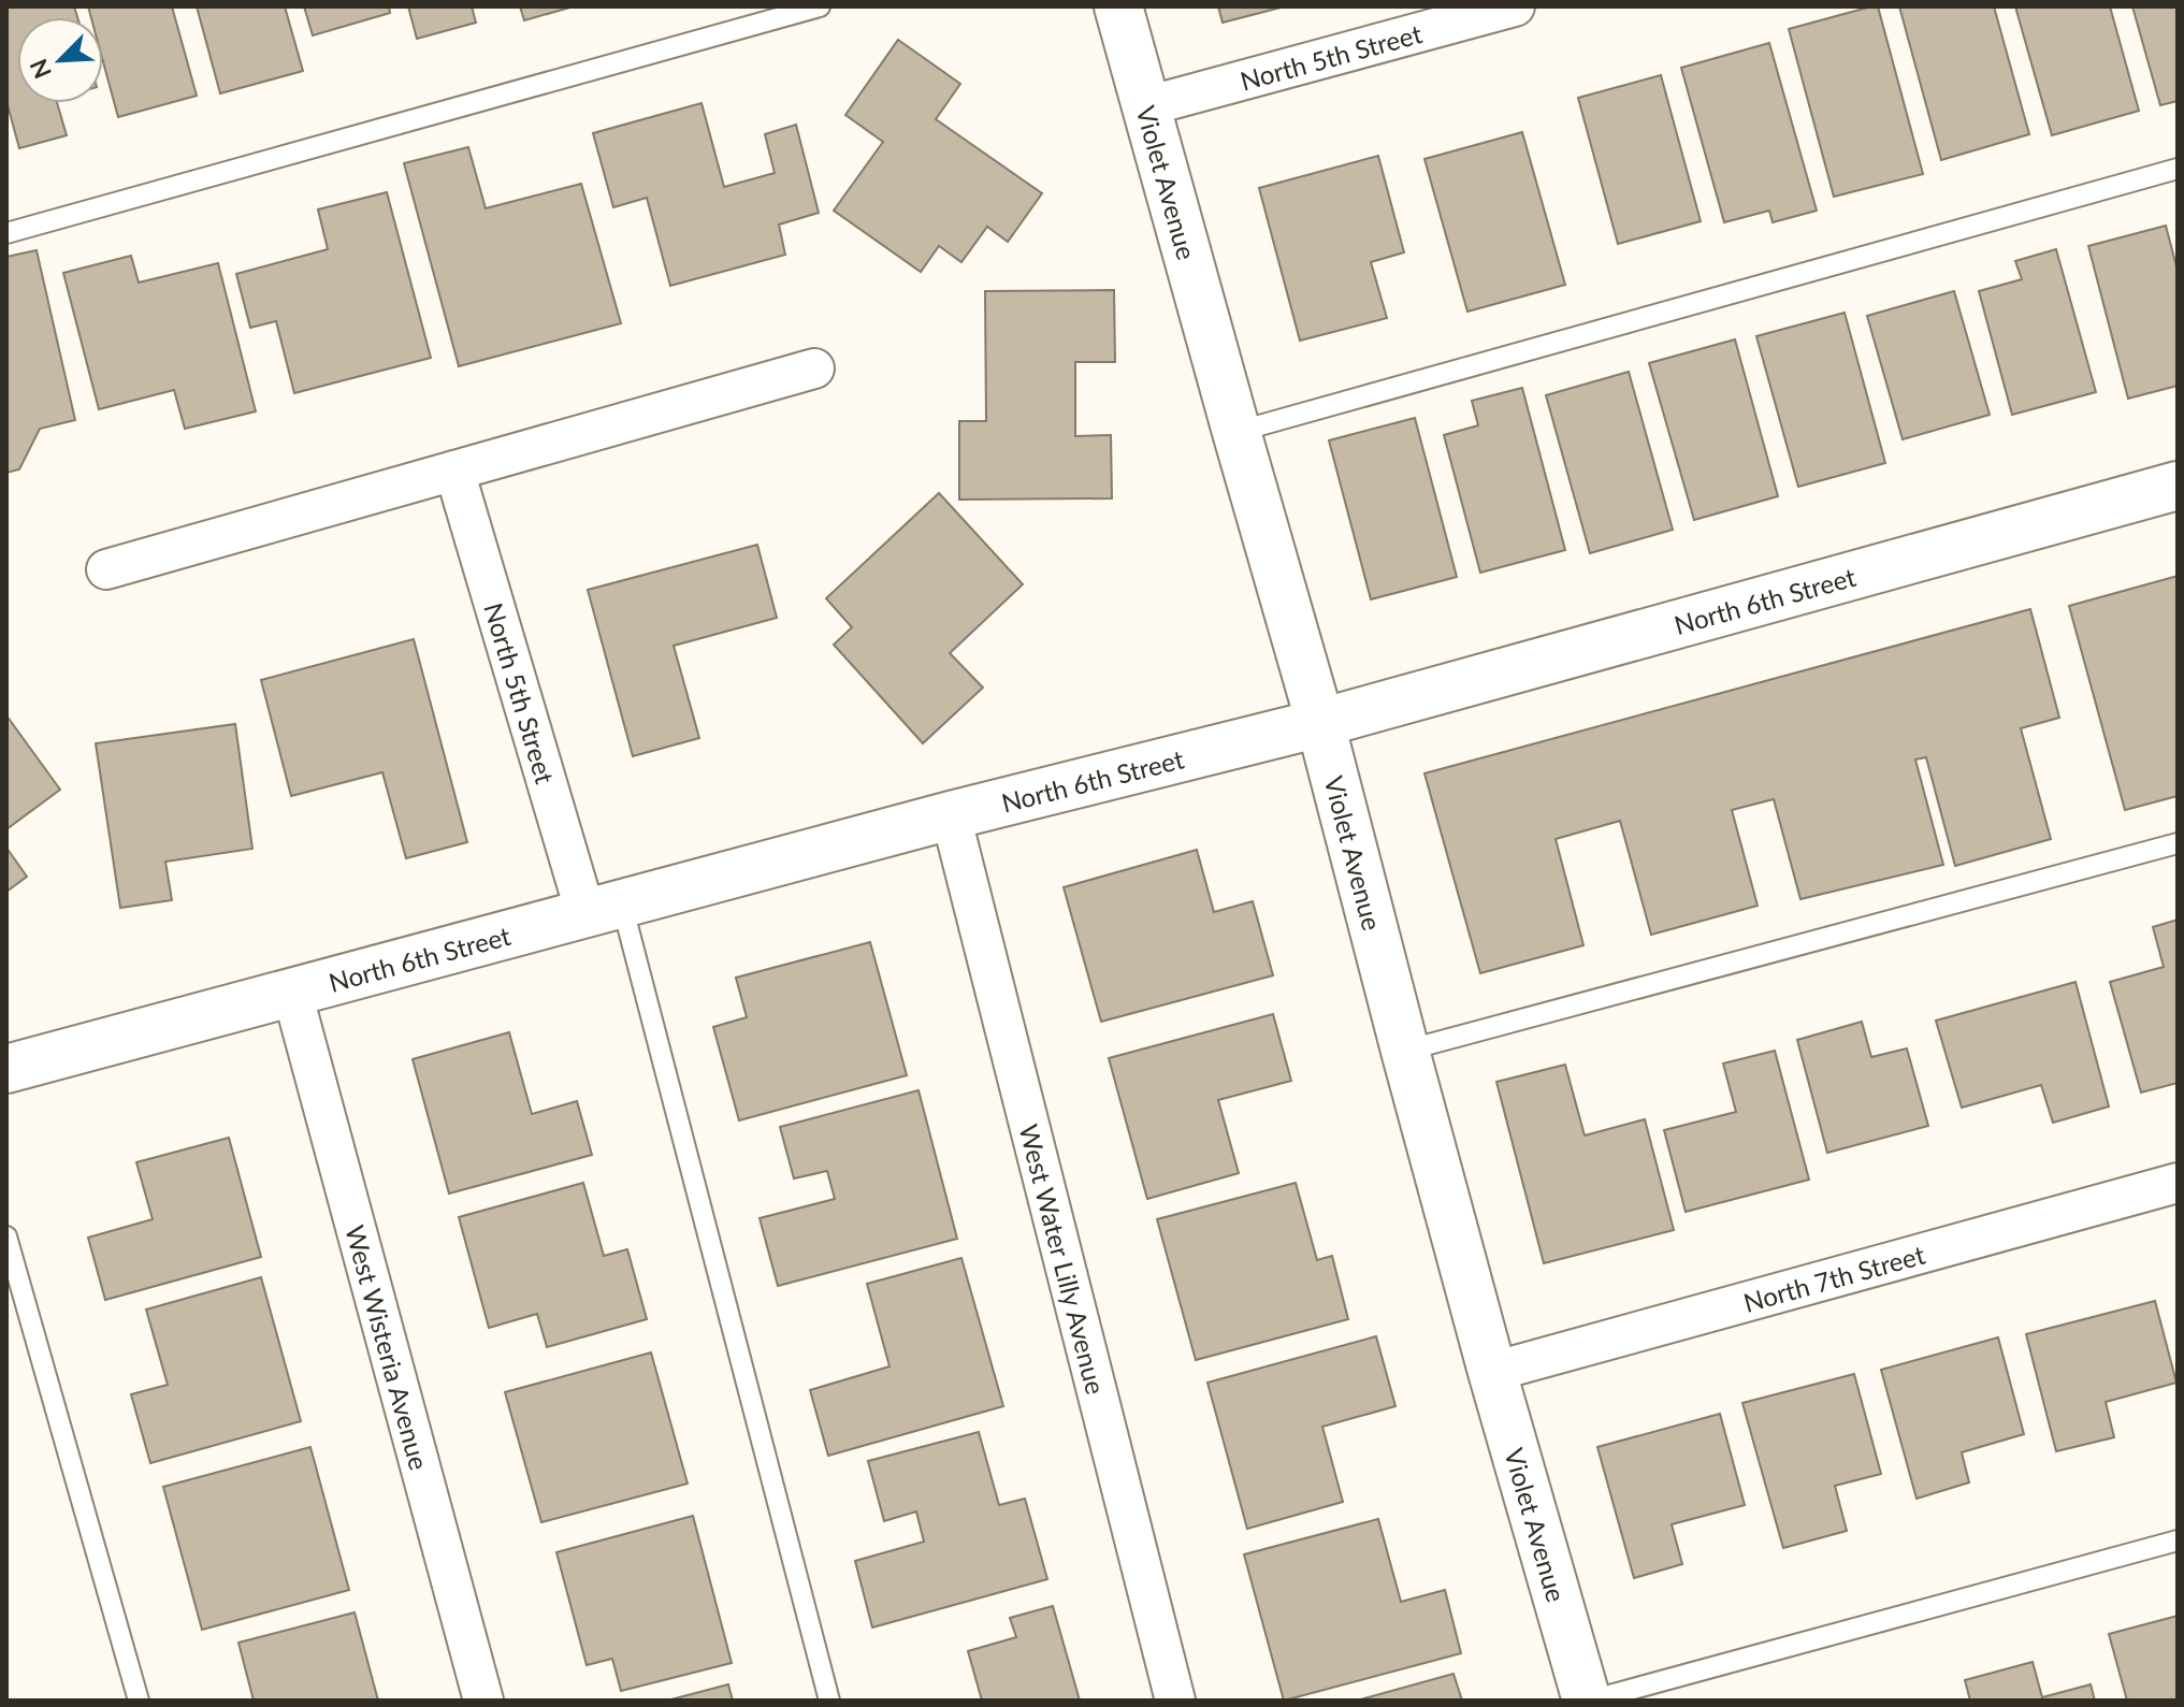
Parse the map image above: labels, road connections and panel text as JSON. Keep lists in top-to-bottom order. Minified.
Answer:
{"streets":{"street":["North 5th Street","Violet Avenue","North 6th Street","West Water Lilly Avenue","North 7th Street","West Wisteria Avenue"]},"crossings":[["North 5th Street","Violet Avenue"],["North 5th Street","North 6th Street"],["Violet Avenue","North 6th Street"],["Violet Avenue","North 7th Street"],["North 6th Street","West Water Lilly Avenue"],["North 6th Street","West Wisteria Avenue"]],"north":"bottom left"}
